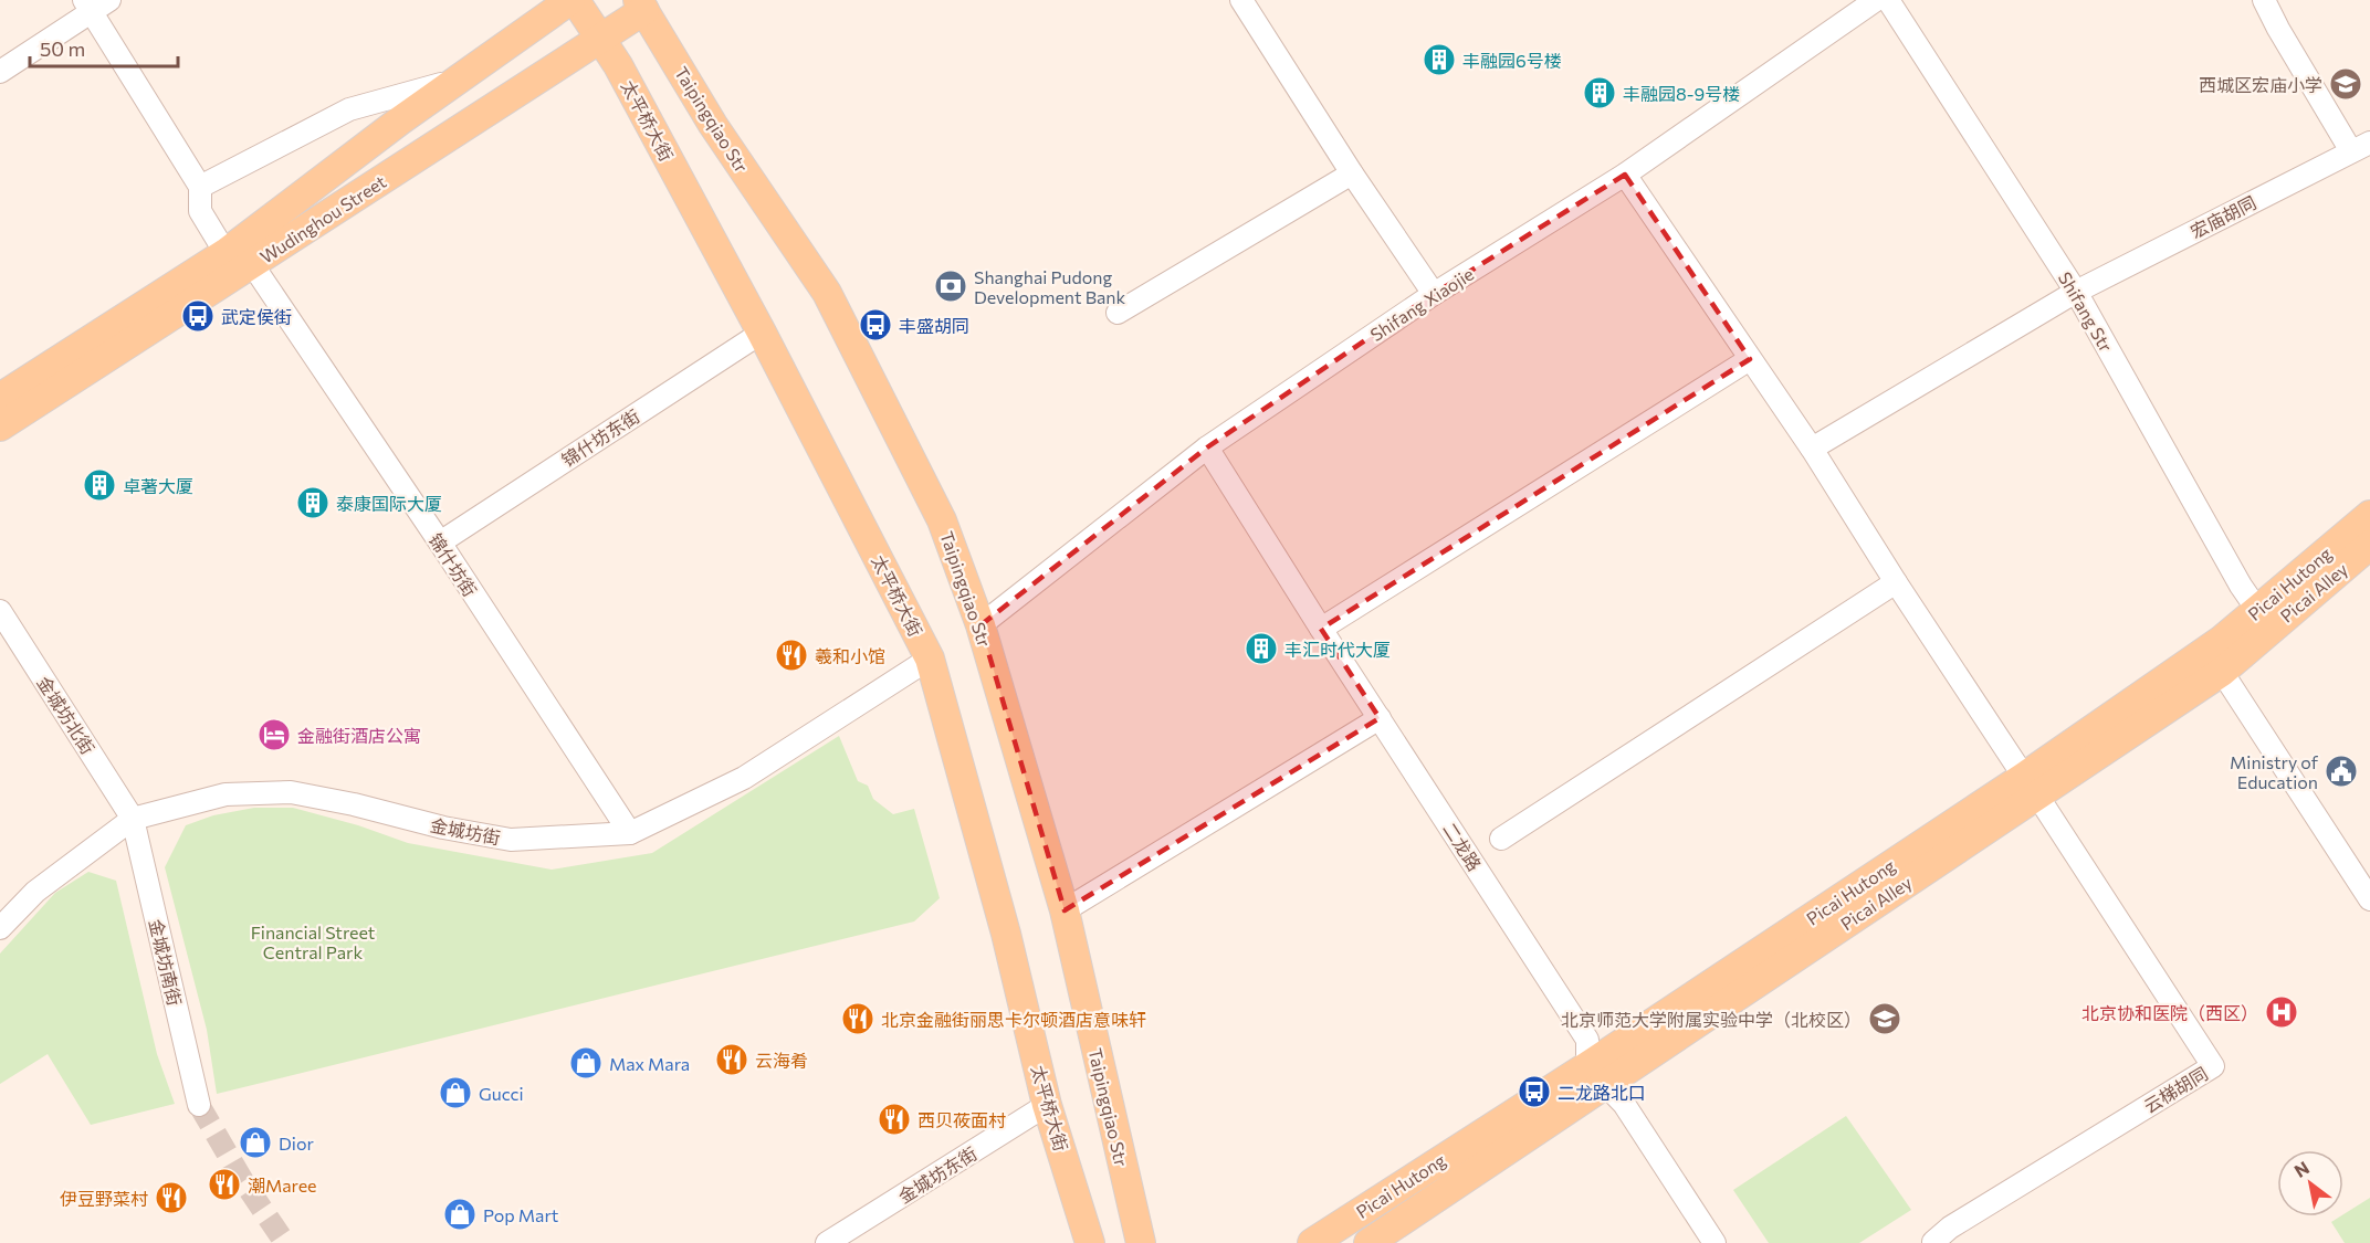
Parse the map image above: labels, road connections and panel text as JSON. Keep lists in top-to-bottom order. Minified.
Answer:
{"streets":{"main road":["Taipingqiao Str","太平桥大街","Wudinghou Street","Picai Hutong","Picai Alley"],"street":["宏庙胡同","Shifang Xiaojie","Shifang Str","锦什坊东街","锦什坊街","金城坊北街","金城坊街","二龙路","金城坊南街","云梯胡同","金城坊东街"]},"crossings":[["Taipingqiao Str","Wudinghou Street"],["Taipingqiao Str","Shifang Xiaojie"],["太平桥大街","Wudinghou Street"],["太平桥大街","锦什坊东街"],["太平桥大街","金城坊街"],["太平桥大街","金城坊东街"],["宏庙胡同","Shifang Str"],["Wudinghou Street","锦什坊街"],["Shifang Xiaojie","二龙路"],["Shifang Str","Picai Hutong"],["Shifang Str","Picai Alley"],["锦什坊东街","锦什坊街"],["锦什坊街","金城坊街"],["Picai Hutong","Picai Alley"],["Picai Hutong","二龙路"],["Picai Hutong","云梯胡同"],["Picai Alley","云梯胡同"],["金城坊北街","金城坊街"],["金城坊北街","金城坊南街"],["金城坊街","金城坊南街"]],"parks":["Financial Street Central Park"],"places":{"building":["丰融园6号楼","丰融园8-9号楼","卓著大厦","泰康国际大厦","丰汇时代大厦"],"school or university":["西城区宏庙小学","北京师范大学附属实验中学（北校区）"],"bank":["Shanghai Pudong Development Bank"],"bus stop":["武定侯街","丰盛胡同","二龙路北口"],"restaurant":["羲和小馆","北京金融街丽思卡尔顿酒店意味轩","云海肴","西贝莜面村","潮Maree","伊豆野菜村"],"hotel":["金融街酒店公寓"],"public building":["Ministry of Education"],"hospital":["北京协和医院（西区）"],"shop":["Max Mara","Gucci","Dior","Pop Mart"]},"scale_bar":"50 m","north":"top left"}
